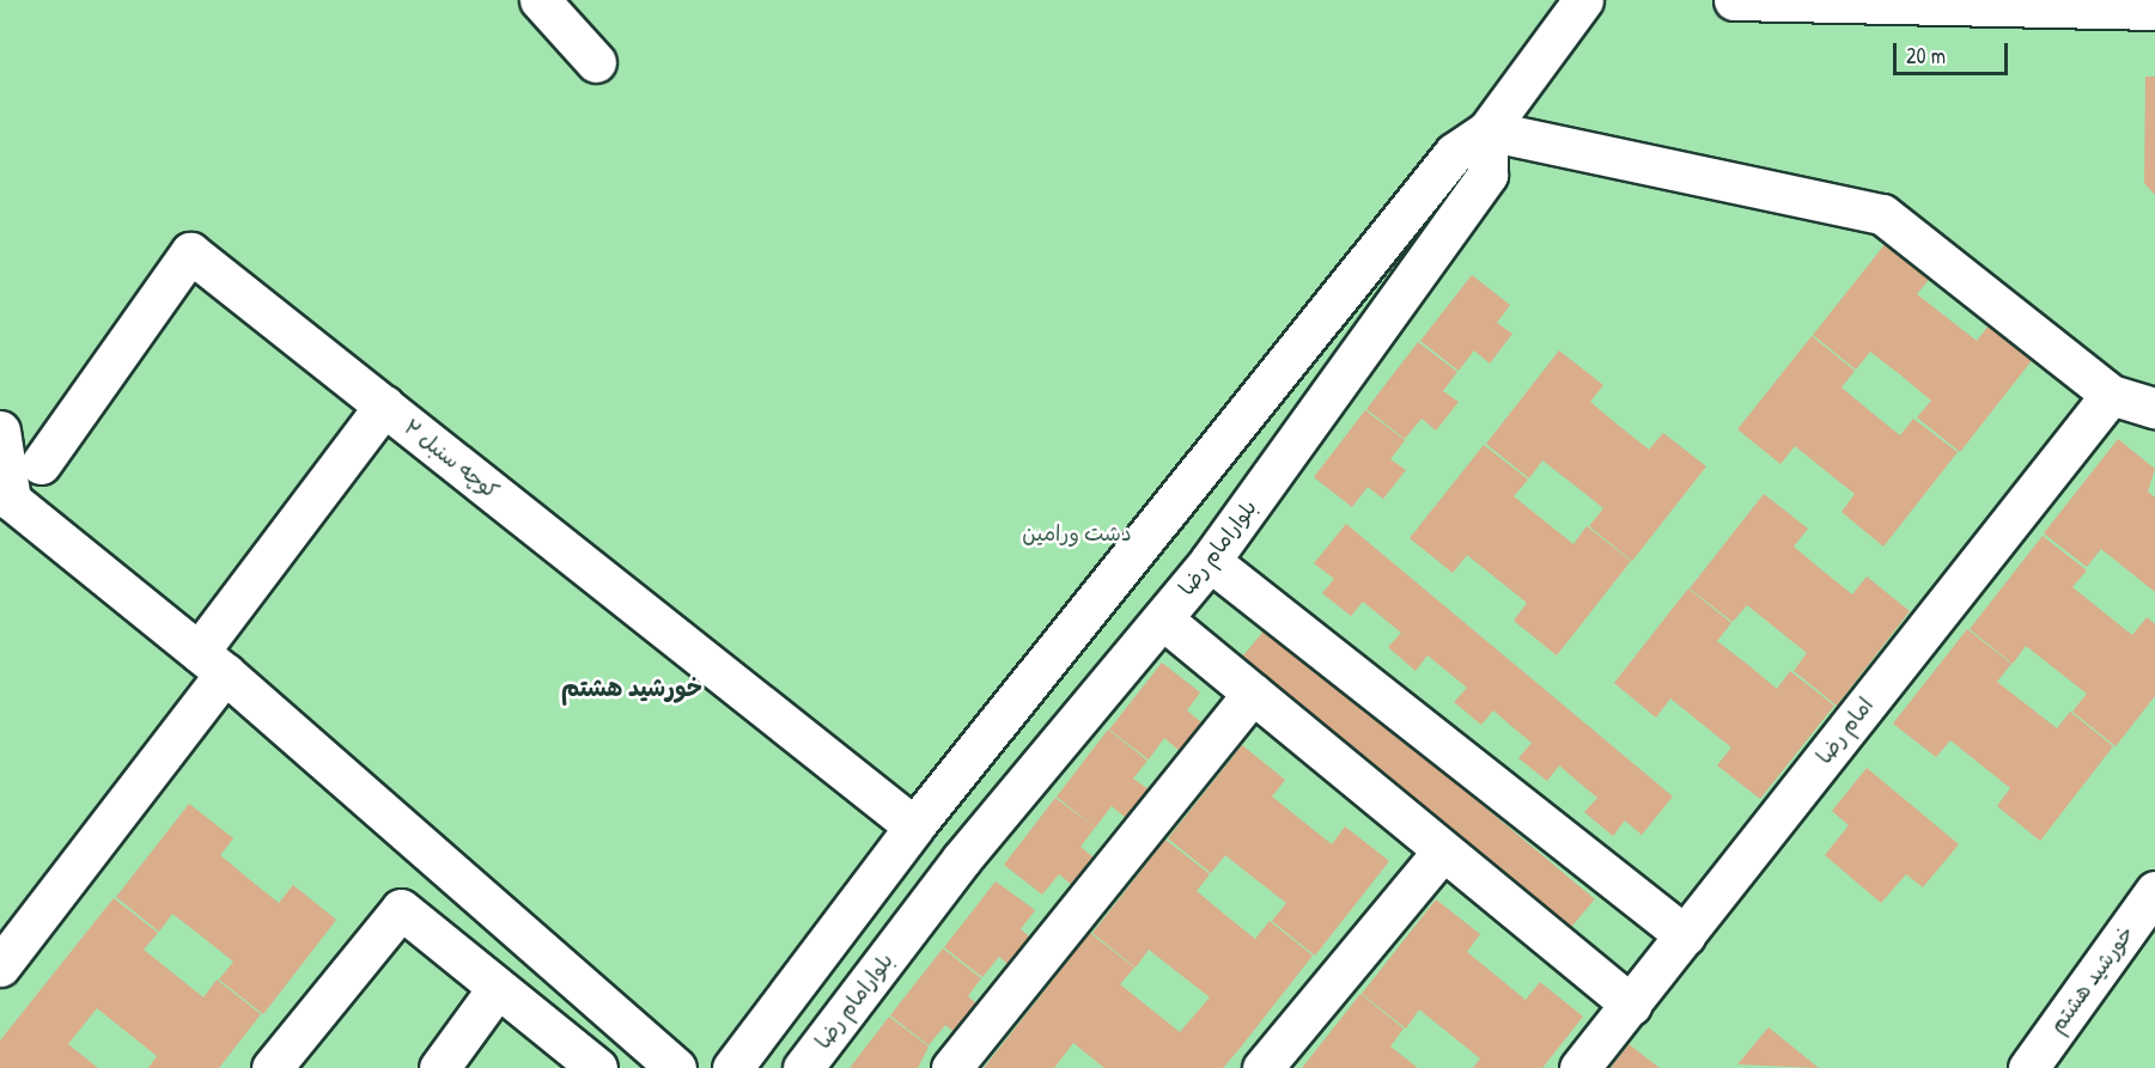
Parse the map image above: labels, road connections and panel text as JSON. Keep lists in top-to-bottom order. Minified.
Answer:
{"streets":{"street":["کوچه سنبل ۲","بلوارامام رضا","امام رضا","خورشید هشتم"]},"districts":["خورشید هشتم"],"parks":["دشت ورامین"],"scale_bar":"20 m"}
